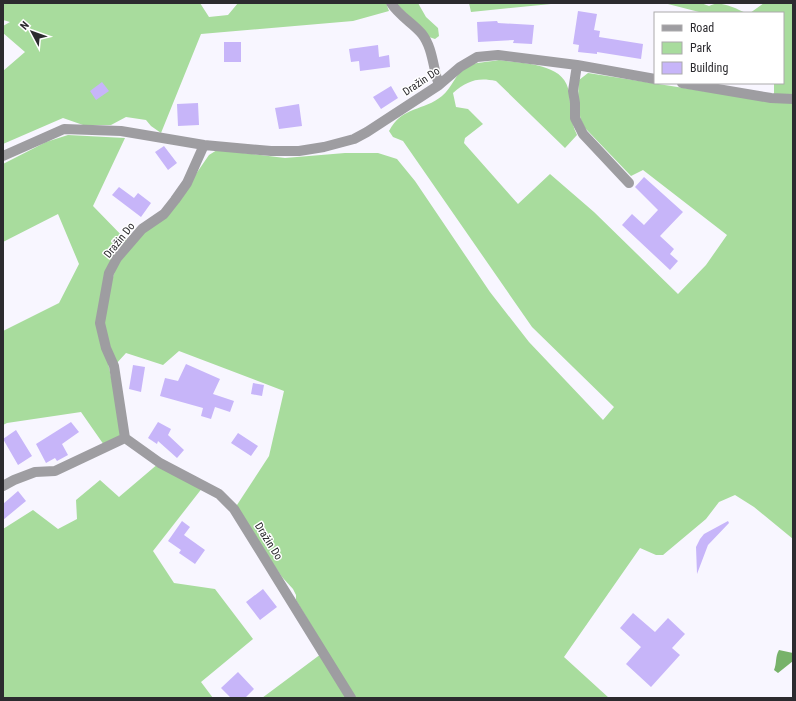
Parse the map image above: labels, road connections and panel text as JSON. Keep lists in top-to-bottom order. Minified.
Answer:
{"streets":{"street":["Dražin Do"]},"legend":["Road","Park","Building"],"north":"top left"}
